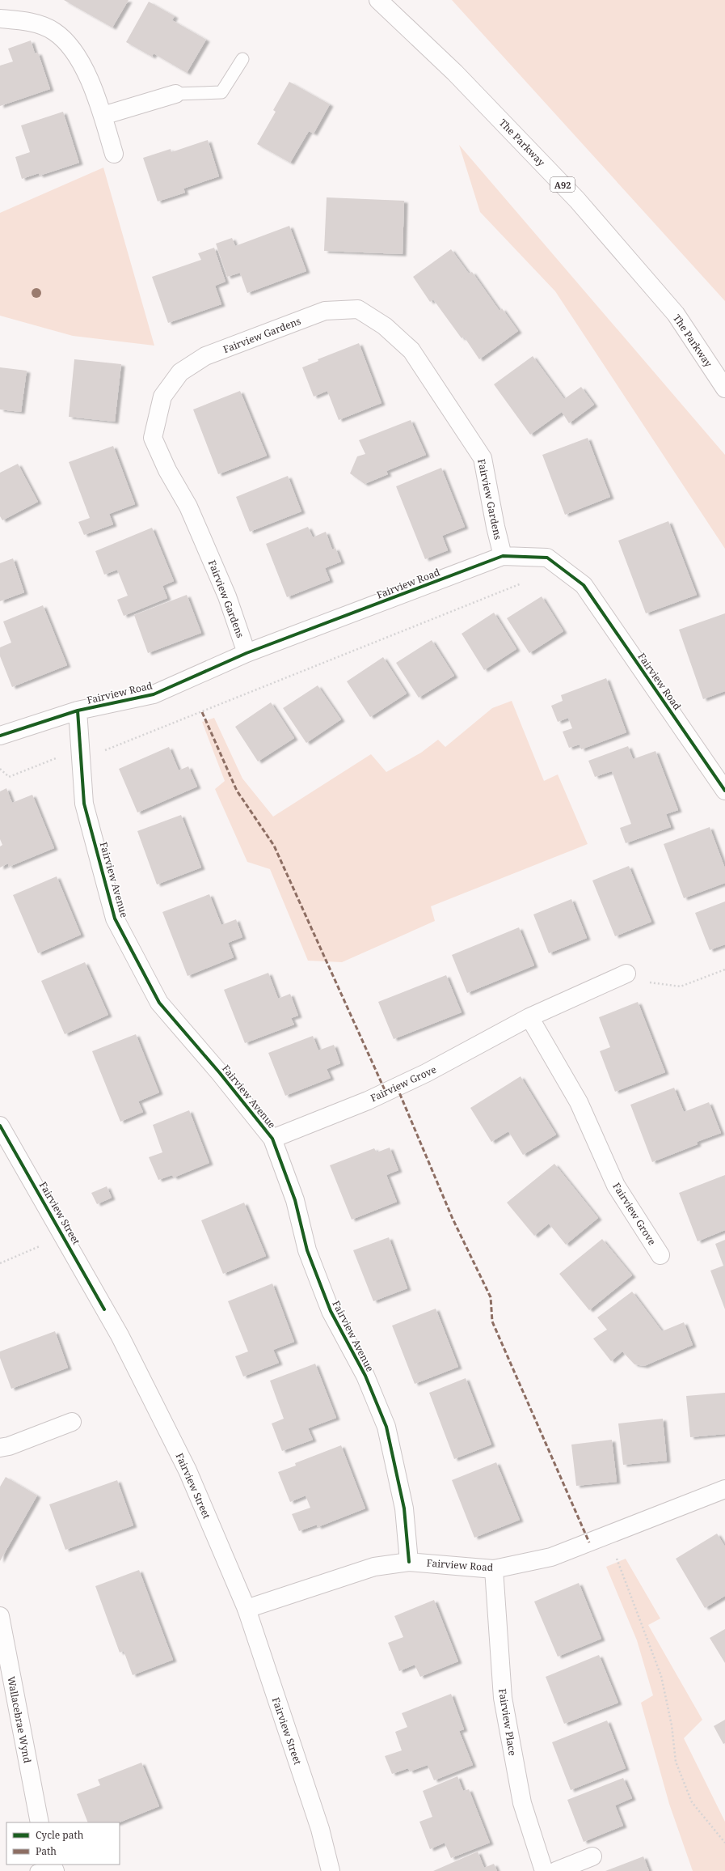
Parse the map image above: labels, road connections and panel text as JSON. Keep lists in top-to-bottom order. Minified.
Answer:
{"streets":{"street":["The Parkway","A92","Fairview Gardens","Fairview Road","Fairview Avenue","Fairview Grove","Fairview Street","Wallacebrae Wynd","Fairview Place"]},"crossings":[["Fairview Gardens","Fairview Road"],["Fairview Road","Fairview Avenue"],["Fairview Road","Fairview Street"],["Fairview Road","Fairview Place"],["Fairview Avenue","Fairview Grove"]],"legend":["Cycle path","Path"]}
